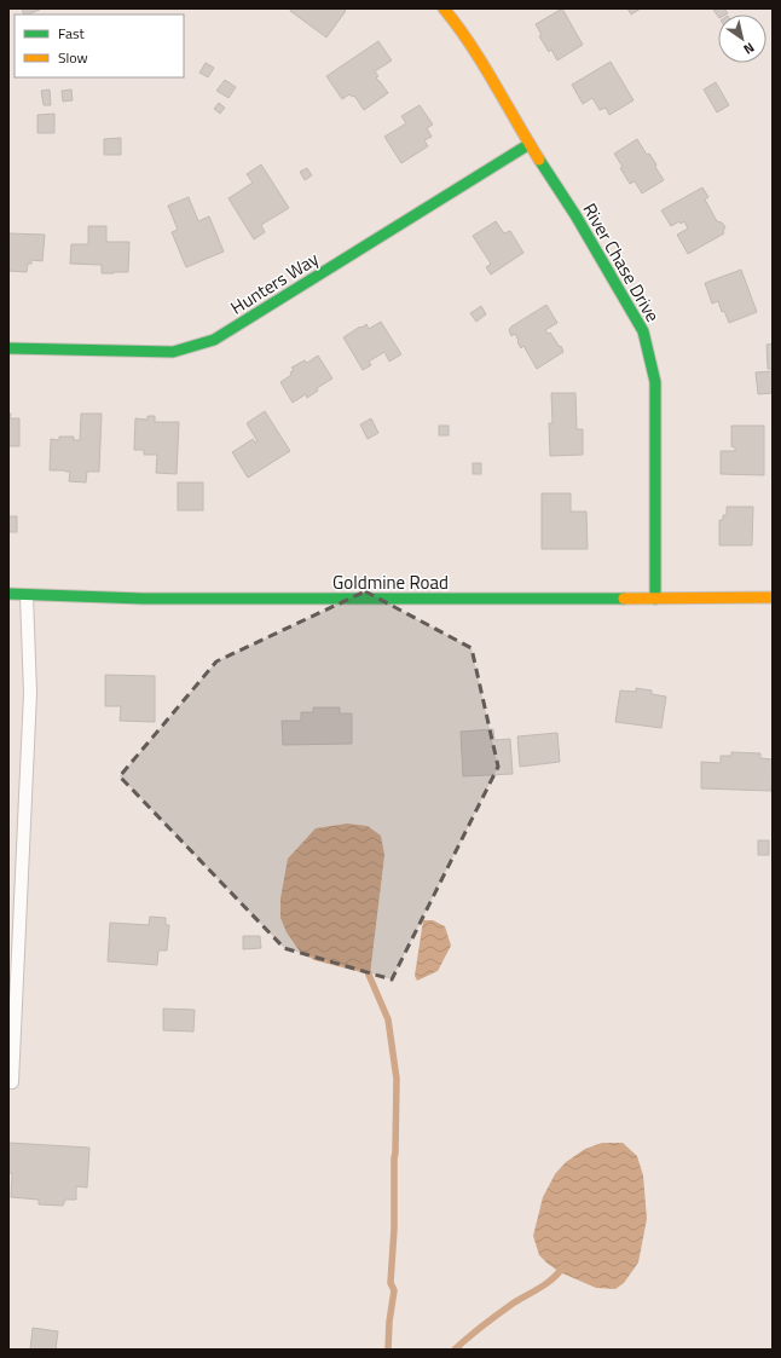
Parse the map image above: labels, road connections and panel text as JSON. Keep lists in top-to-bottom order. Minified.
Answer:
{"streets":{"street":["River Chase Drive","Hunters Way","Goldmine Road"]},"crossings":[["River Chase Drive","Hunters Way"],["River Chase Drive","Goldmine Road"]],"legend":["Fast","Slow"],"north":"bottom right"}
